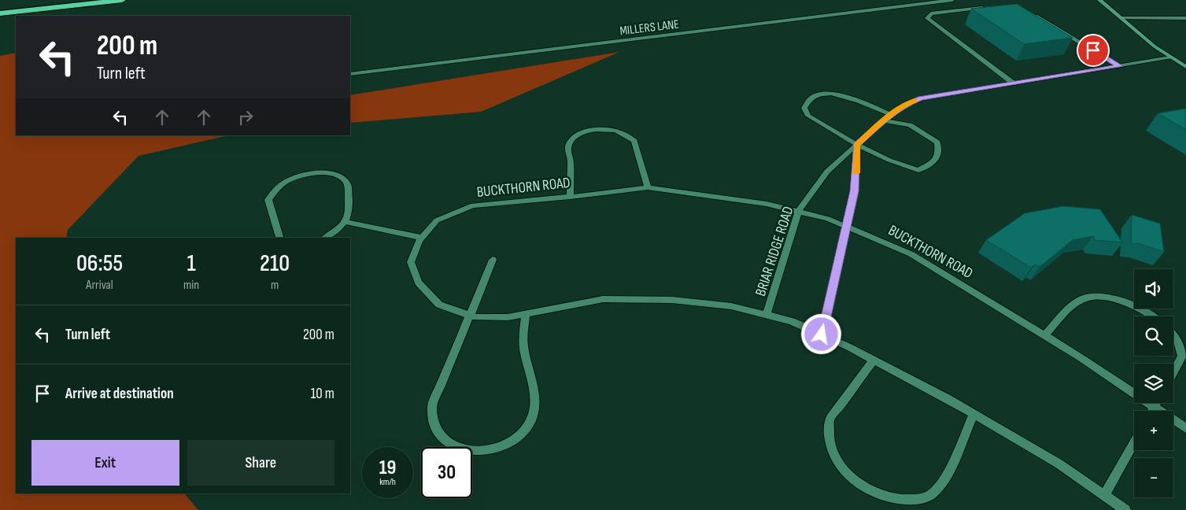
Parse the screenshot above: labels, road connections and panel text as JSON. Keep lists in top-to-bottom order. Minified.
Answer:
{"streets":{"street":["MILLERS LANE","BUCKTHORN ROAD","BRIAR RIDGE ROAD"]},"crossings":[["BUCKTHORN ROAD","BRIAR RIDGE ROAD"]],"page":{"turn":["200 m","Turn left"],"eta":["06:55","Arrival","1","min","210","m"],"map_buttons":["+","−"],"list":[{"name":"Turn left","value":"200 m"},{"name":"Arrive at destination","value":"10 m"}],"buttons":["Exit","Share"],"speed":"19 km/h","limit":"30"}}
